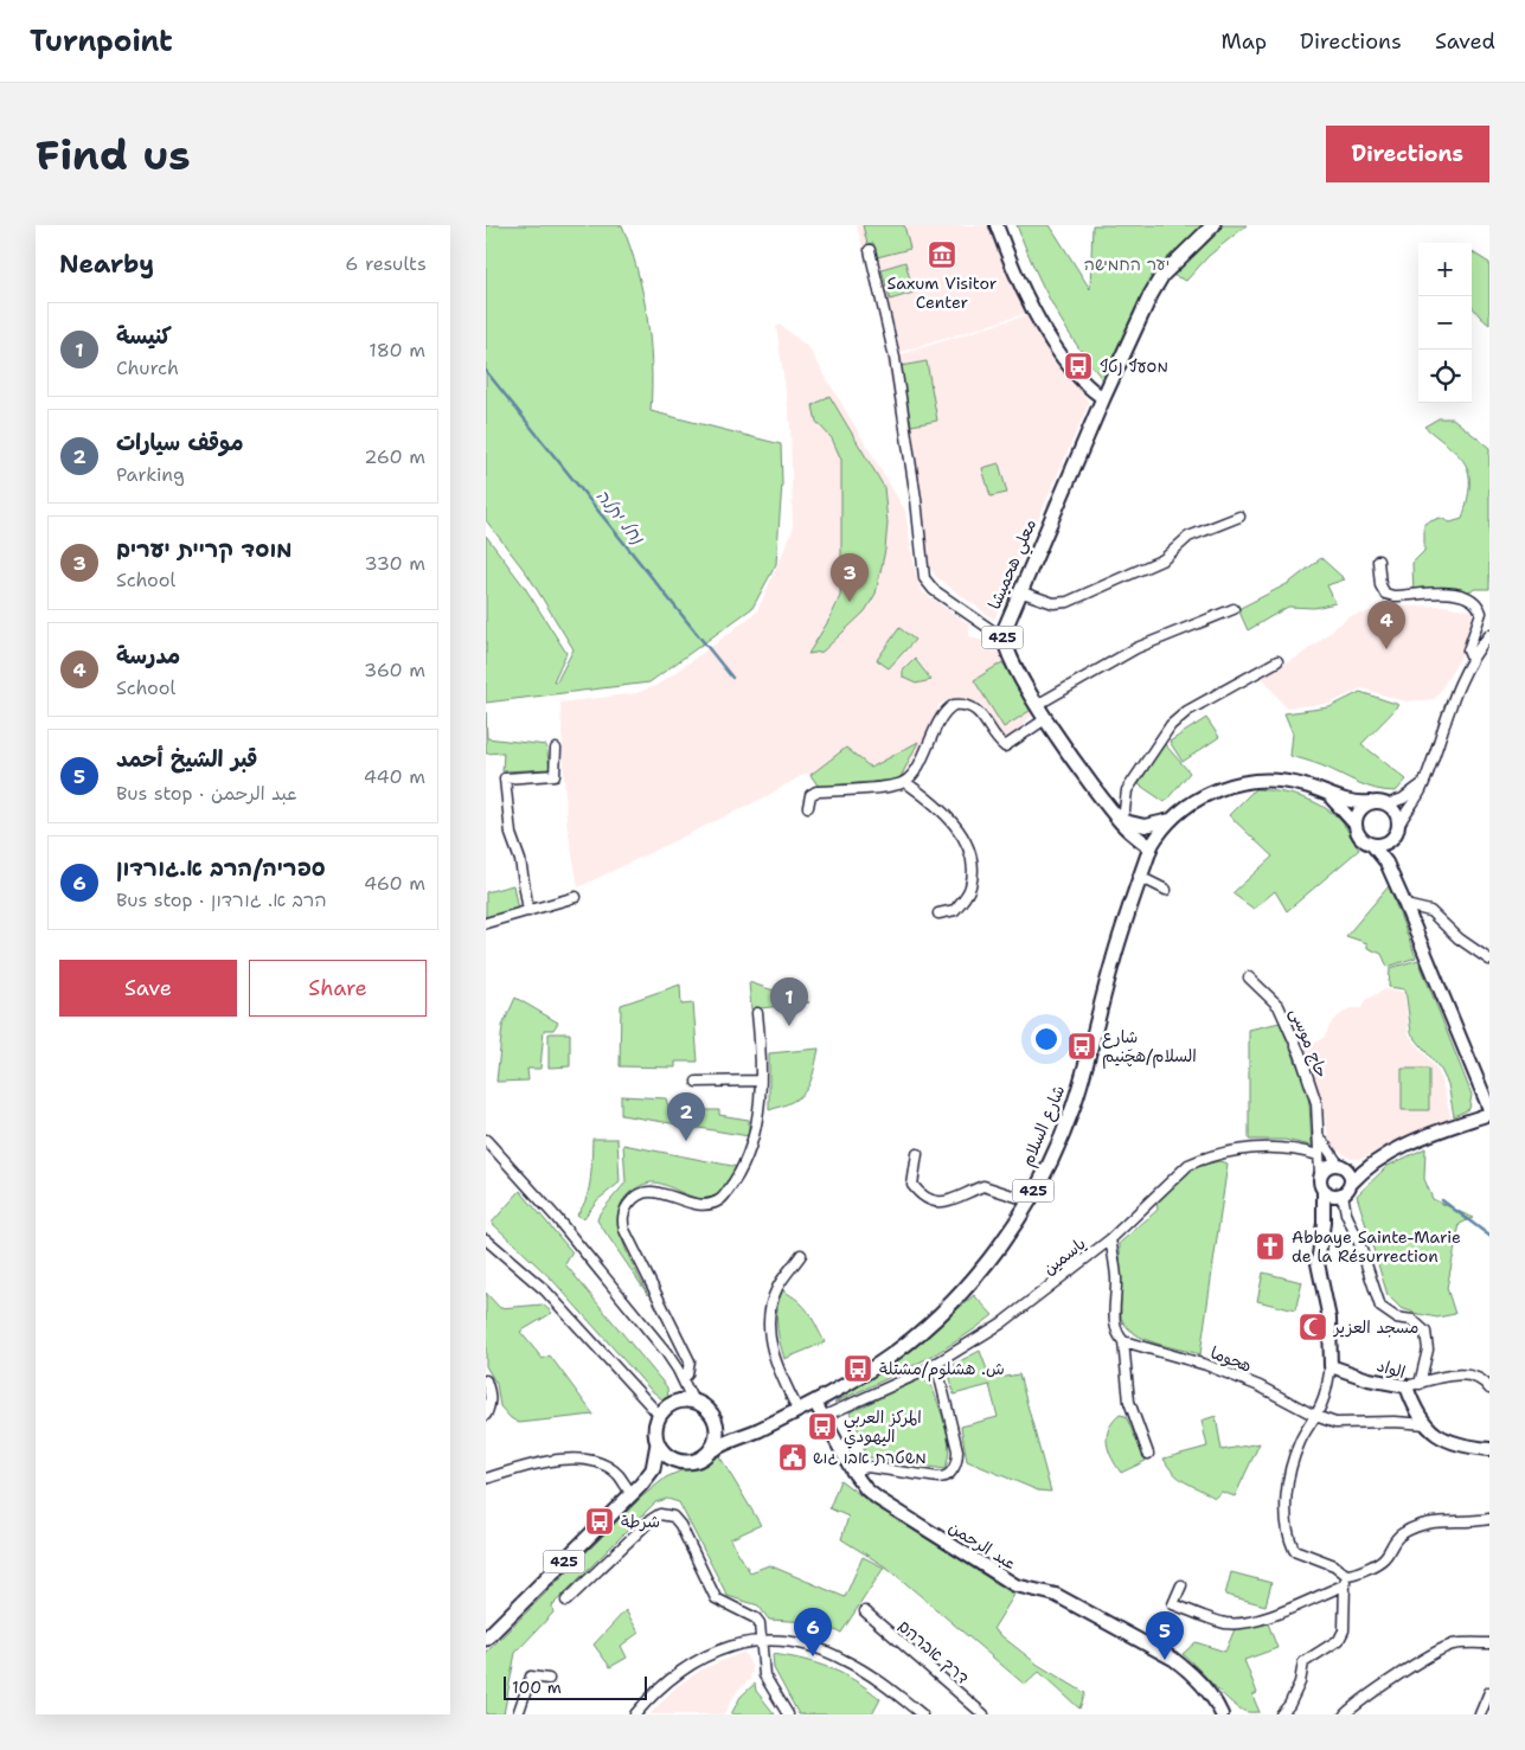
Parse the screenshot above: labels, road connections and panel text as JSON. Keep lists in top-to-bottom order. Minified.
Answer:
{"streets":{"main road":["معلي هحميشا","425","شارع السلام"],"street":["حاج موسى","ياسمين","هحوما","الواد","عبد الرحمن","דרך אברהם"]},"crossings":[["معلي هحميشا","425"],["425","شارع السلام"],["حاج موسى","ياسمين"],["شارع السلام","عبد الرحمن"],["ياسمين","عبد الرحمن"],["هحوما","الواد"]],"water":["נחל יתלה"],"parks":["יער החמישה"],"places":{"museum":["Saxum Visitor Center"],"bus stop":["מסעף נטף","شارع السلام/هچَنيم","ش. هشلوم/مشتلة","المركز العربي اليهودي","شرطة"],"church":["Abbaye Sainte-Marie de la Résurrection"],"mosque":["مسجد العزير"],"public building":["משטרת אבו גוש"]},"scale_bar":"100 m","page":{"header":"Turnpoint","nav":["Map","Directions","Saved"],"buttons":["Directions",["Save","Share"]],"title":"Find us","heading":["Nearby","6 results"],"map_buttons":["+","−"],"list":[{"mark":"1","name":"كنيسة","note":"Church","value":"180 m"},{"mark":"2","name":"موقف سيارات","note":"Parking","value":"260 m"},{"mark":"3","name":"מוסד קריית יערים","note":"School","value":"330 m"},{"mark":"4","name":"مدرسة","note":"School","value":"360 m"},{"mark":"5","name":"قبر الشيخ أحمد","note":"Bus stop · عبد الرحمن","value":"440 m"},{"mark":"6","name":"ספריה/הרב א.גורדון","note":"Bus stop · הרב א. גורדון","value":"460 m"}],"pins":["3","4","1","2","6","5"],"scale":"100 m"}}
